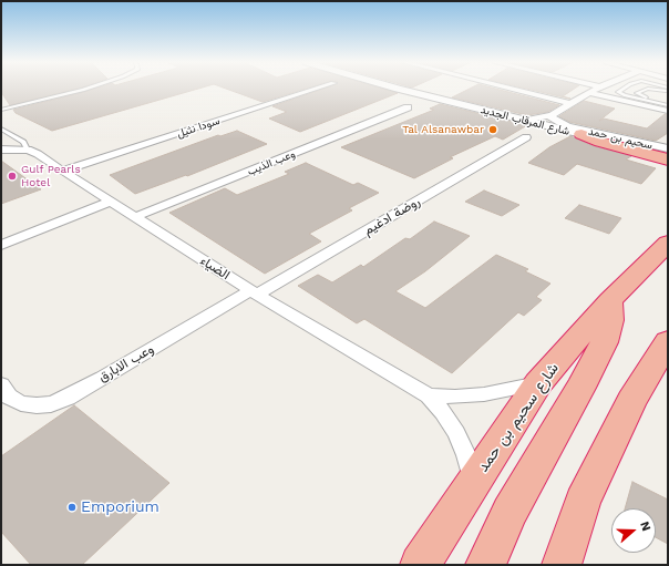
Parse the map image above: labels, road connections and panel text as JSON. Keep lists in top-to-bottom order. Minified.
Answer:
{"streets":{"highway":["شارع سحيم بن حمد"],"street":["شارع المرقاب الجديد","سودا نثيل","سحيم بن حمد","وعب الذيب","روضة ادغيم","الضياء","وعب الابارق"]},"crossings":[["سودا نثيل","الضياء"],["وعب الذيب","الضياء"],["روضة ادغيم","الضياء"],["روضة ادغيم","وعب الابارق"],["الضياء","وعب الابارق"],["الضياء","شارع سحيم بن حمد"]],"places":["Tal Alsanawbar","Gulf Pearls Hotel","Emporium"],"north":"right"}
